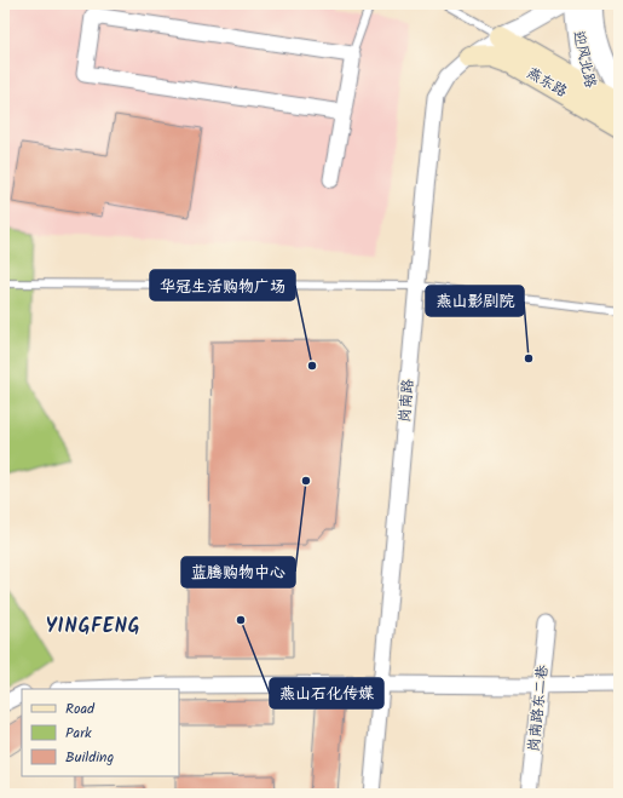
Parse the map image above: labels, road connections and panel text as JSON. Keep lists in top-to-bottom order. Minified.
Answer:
{"streets":{"main road":["燕东路"],"street":["迎风北路","岗南路","岗南路东二巷"]},"crossings":[["迎风北路","燕东路"],["燕东路","岗南路"]],"districts":["YINGFENG"],"places":["燕山影剧院","华冠生活购物广场","蓝腾购物中心","燕山石化传媒"],"legend":["Road","Park","Building"]}
